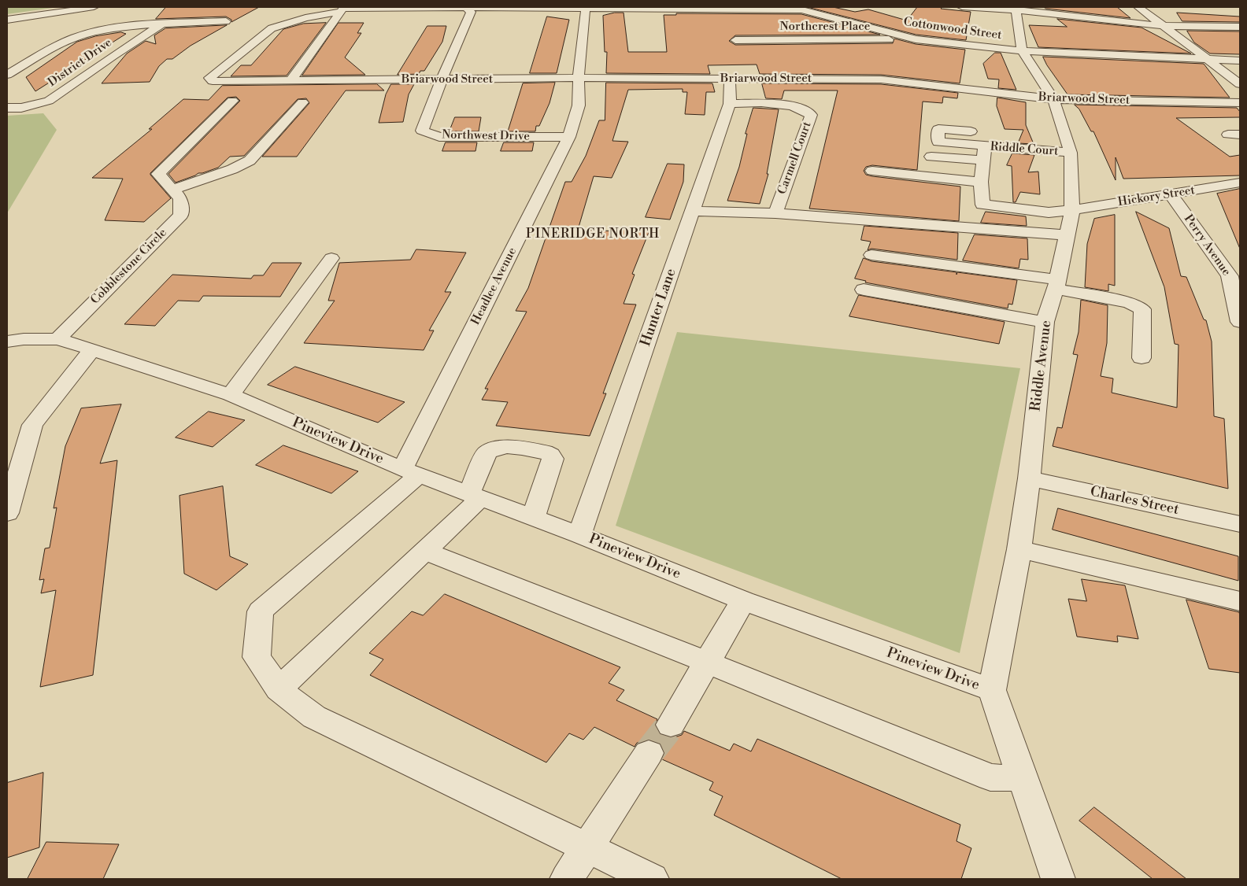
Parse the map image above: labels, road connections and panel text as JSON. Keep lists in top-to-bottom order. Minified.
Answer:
{"streets":{"street":["Northcrest Place","Cottonwood Street","District Drive","Briarwood Street","Northwest Drive","Riddle Court","Carmell Court","Hickory Street","Perry Avenue","Cobblestone Circle","Headlee Avenue","Hunter Lane","Riddle Avenue","Pineview Drive","Charles Street"]},"crossings":[["Northcrest Place","Cottonwood Street"],["Cottonwood Street","Briarwood Street"],["Cottonwood Street","Northwest Drive"],["Cottonwood Street","Headlee Avenue"],["Cottonwood Street","Riddle Avenue"],["Briarwood Street","Northwest Drive"],["Briarwood Street","Headlee Avenue"],["Briarwood Street","Hunter Lane"],["Briarwood Street","Riddle Avenue"],["Northwest Drive","Headlee Avenue"],["Riddle Court","Hickory Street"],["Riddle Court","Riddle Avenue"],["Carmell Court","Hunter Lane"],["Hickory Street","Perry Avenue"],["Hickory Street","Riddle Avenue"],["Cobblestone Circle","Pineview Drive"],["Headlee Avenue","Pineview Drive"],["Hunter Lane","Pineview Drive"],["Riddle Avenue","Pineview Drive"],["Riddle Avenue","Charles Street"]],"districts":["PINERIDGE NORTH"]}
